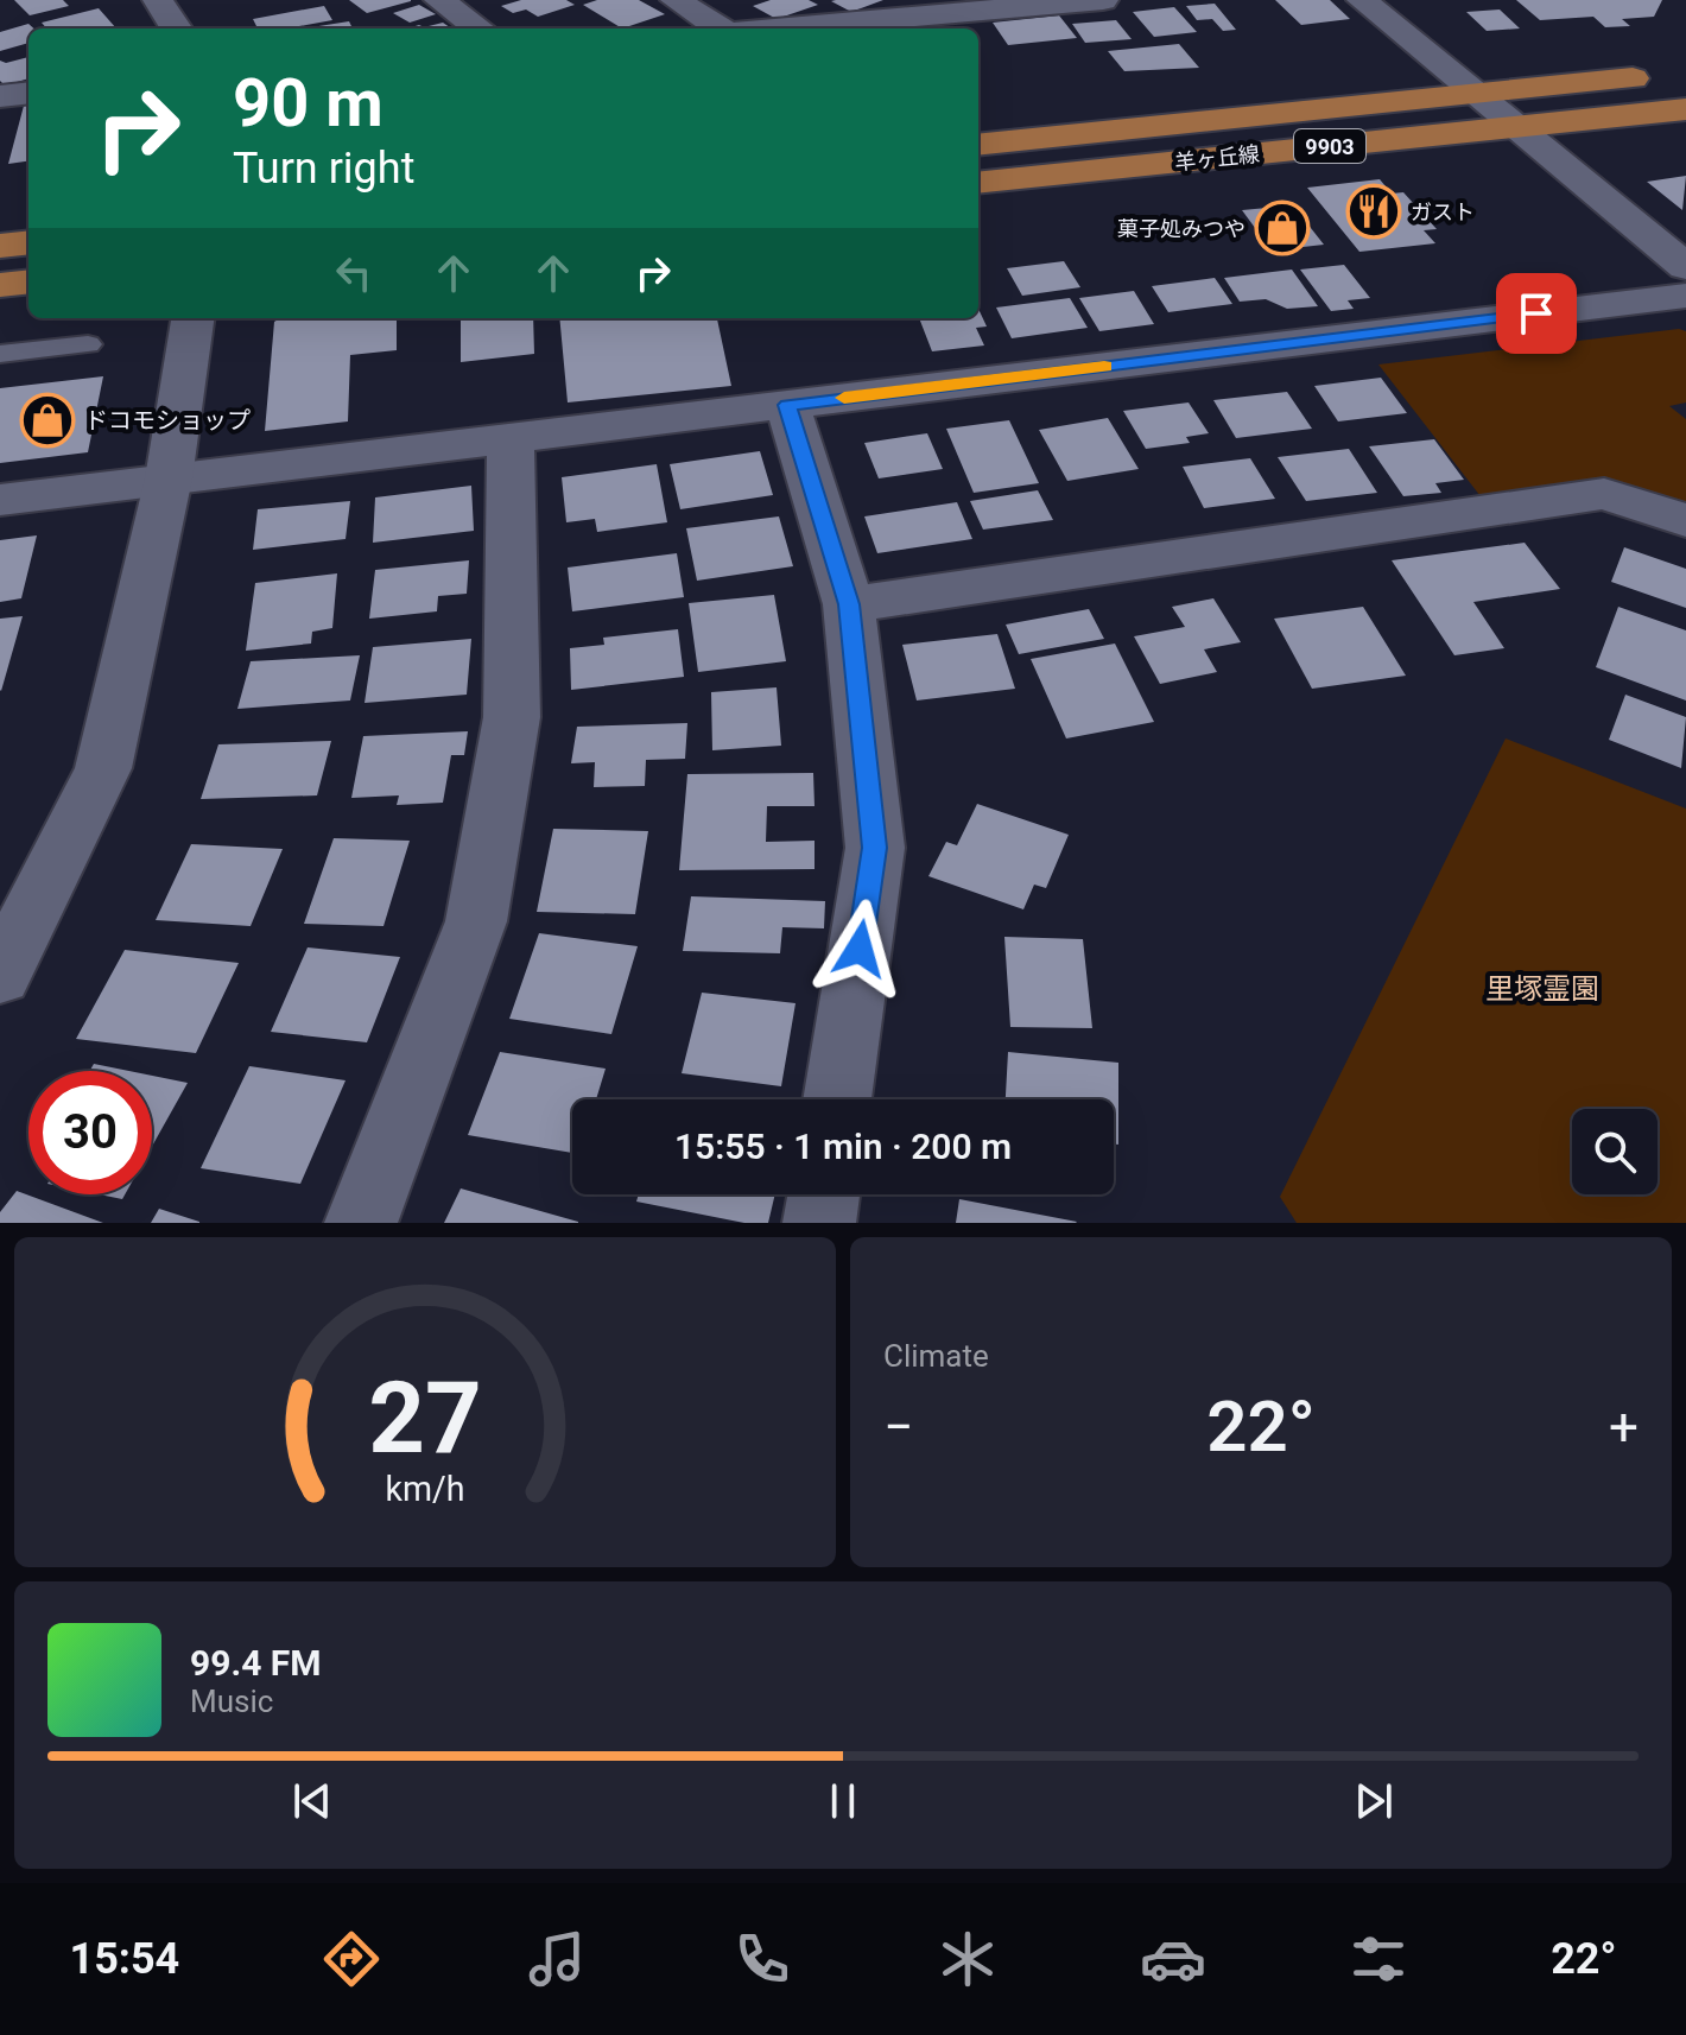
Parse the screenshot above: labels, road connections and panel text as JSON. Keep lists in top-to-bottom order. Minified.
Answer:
{"streets":{"main road":["9903","羊ヶ丘線"]},"parks":["里塚霊園"],"places":{"restaurant":["ガスト"],"shop":["菓子処みつや","ドコモショップ"]},"page":{"turn":["90 m","Turn right"],"limit":"30","trip":"15:55 · 1 min · 200 m","tile":"Climate","heat":["−","22°","+"],"song":["99.4 FM","Music"],"tabs":["15:54","22°"],"gauge":["27","km/h"]}}
